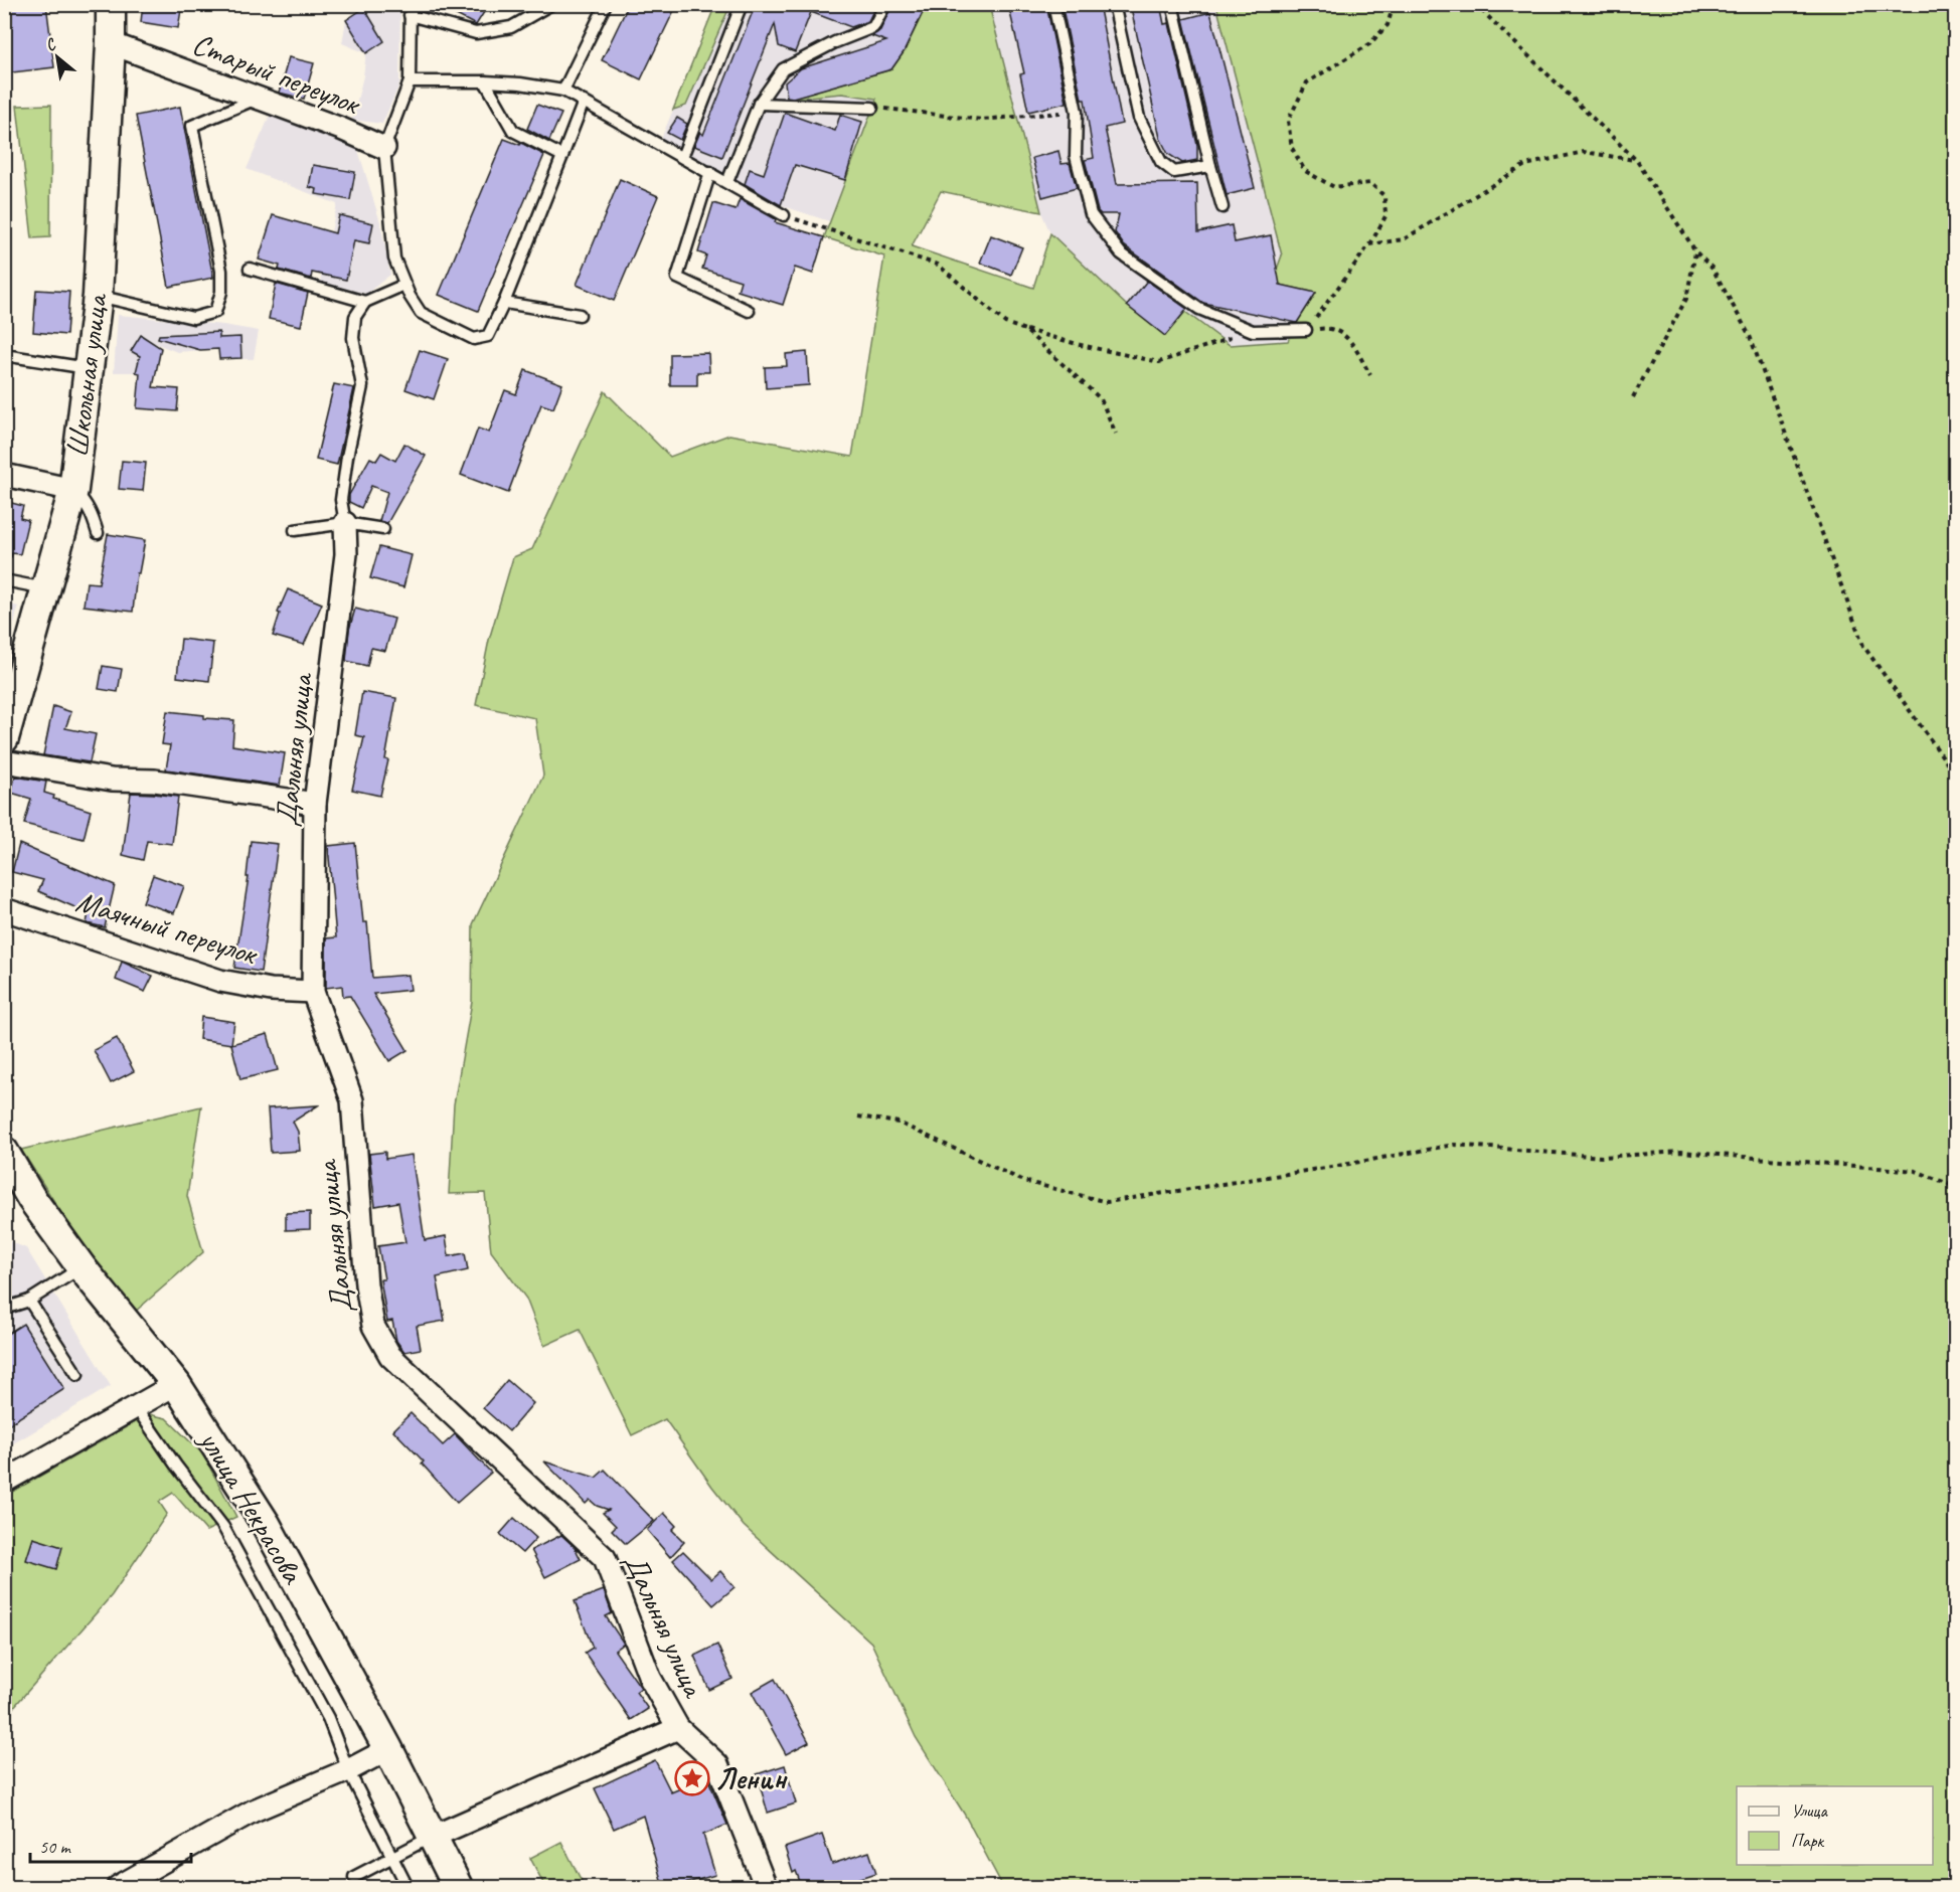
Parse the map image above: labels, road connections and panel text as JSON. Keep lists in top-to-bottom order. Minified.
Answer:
{"streets":{"street":["Старый переулок","Школьная улица","Дальняя улица","Маячный переулок","улица Некрасова"]},"crossings":[["Старый переулок","Школьная улица"],["Дальняя улица","Маячный переулок"]],"places":{"place":["Ленин"]},"legend":["Улица","Парк"],"scale_bar":"50 m","north":"top left"}
